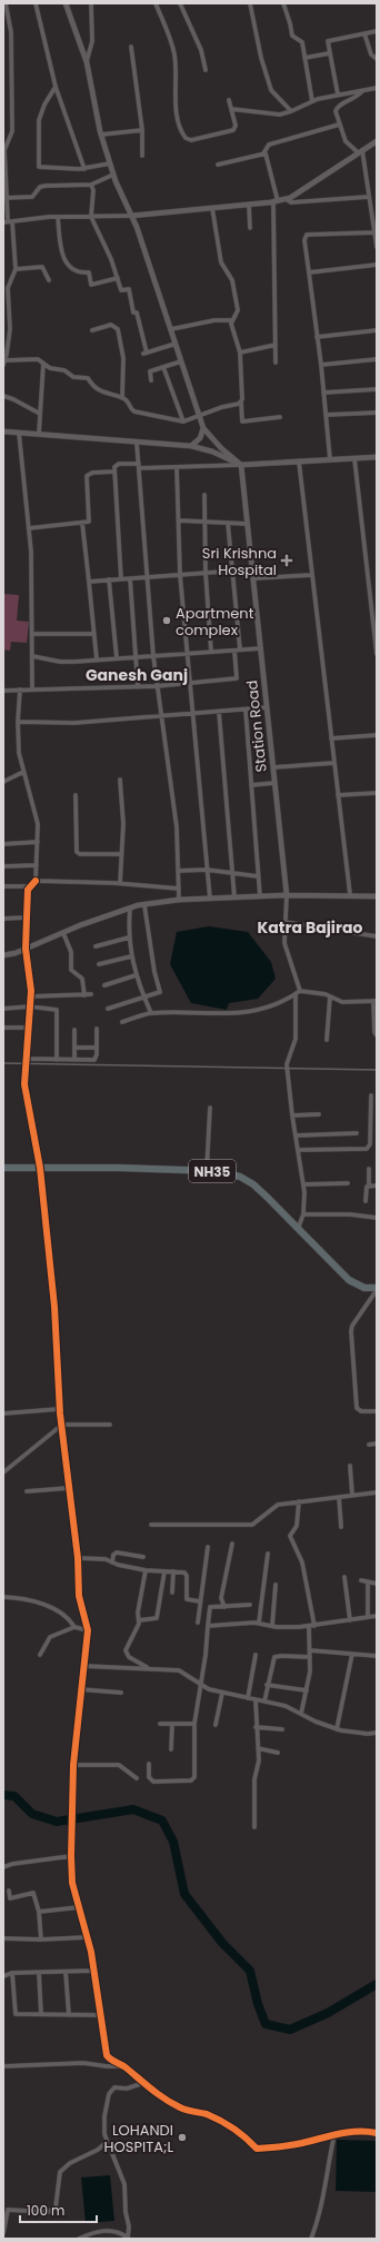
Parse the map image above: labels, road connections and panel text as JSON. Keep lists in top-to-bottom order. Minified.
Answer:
{"streets":{"highway":["NH35"],"street":["Station Road"]},"districts":["Ganesh Ganj","Katra Bajirao"],"places":{"health":["Sri Krishna Hospital"],"other":["Apartment complex","LOHANDI HOSPITA;L"]},"scale_bar":"100 m"}
